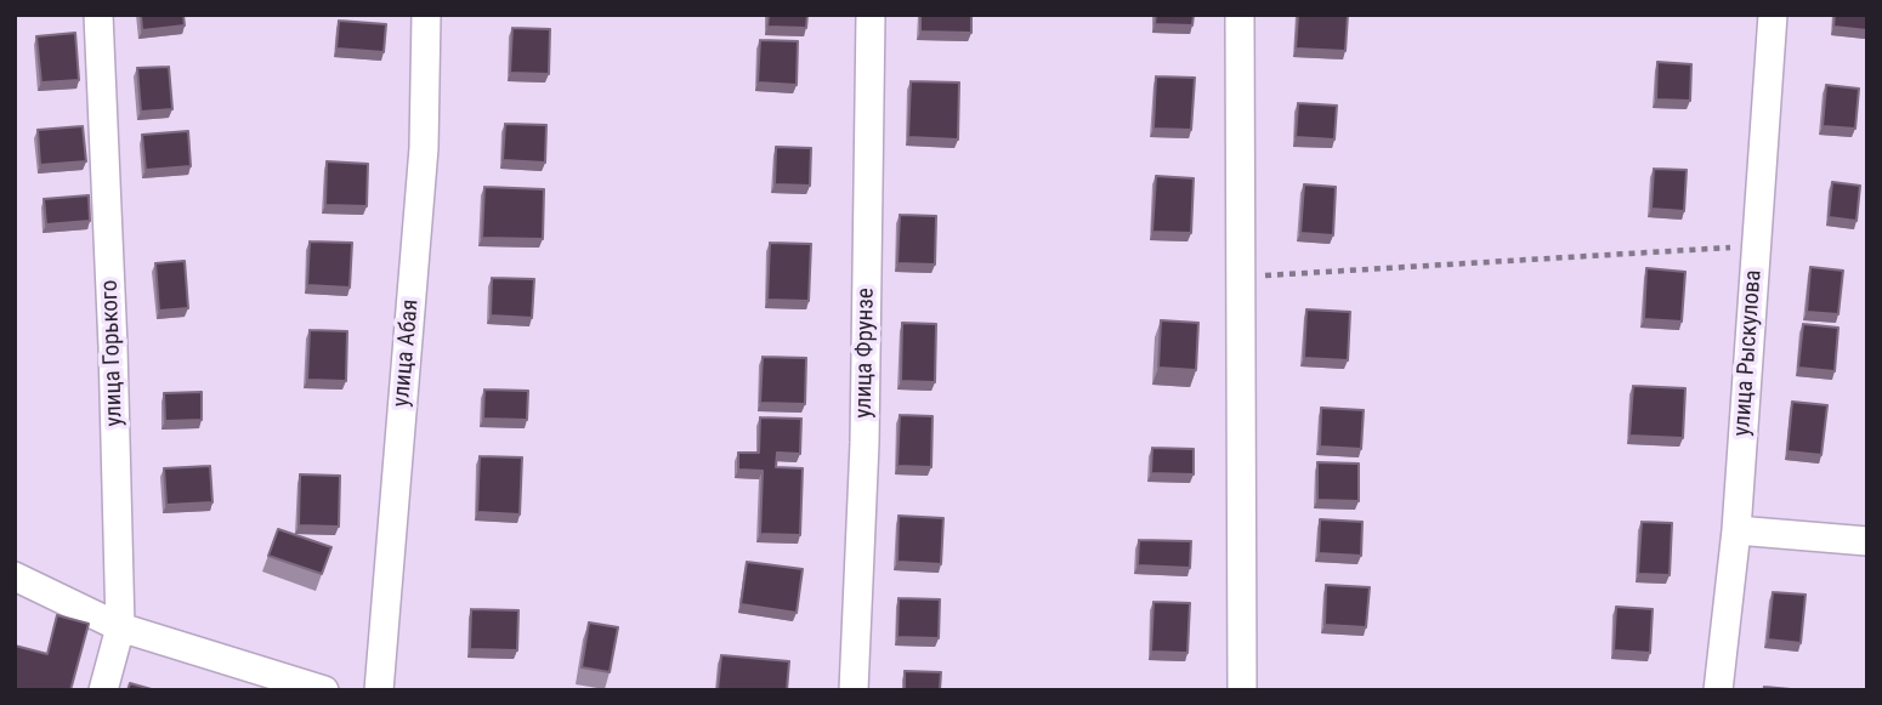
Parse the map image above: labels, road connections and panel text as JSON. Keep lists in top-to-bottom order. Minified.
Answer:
{"streets":{"street":["улица Горького","улица Абая","улица Фрунзе","улица Рыскулова"]}}
